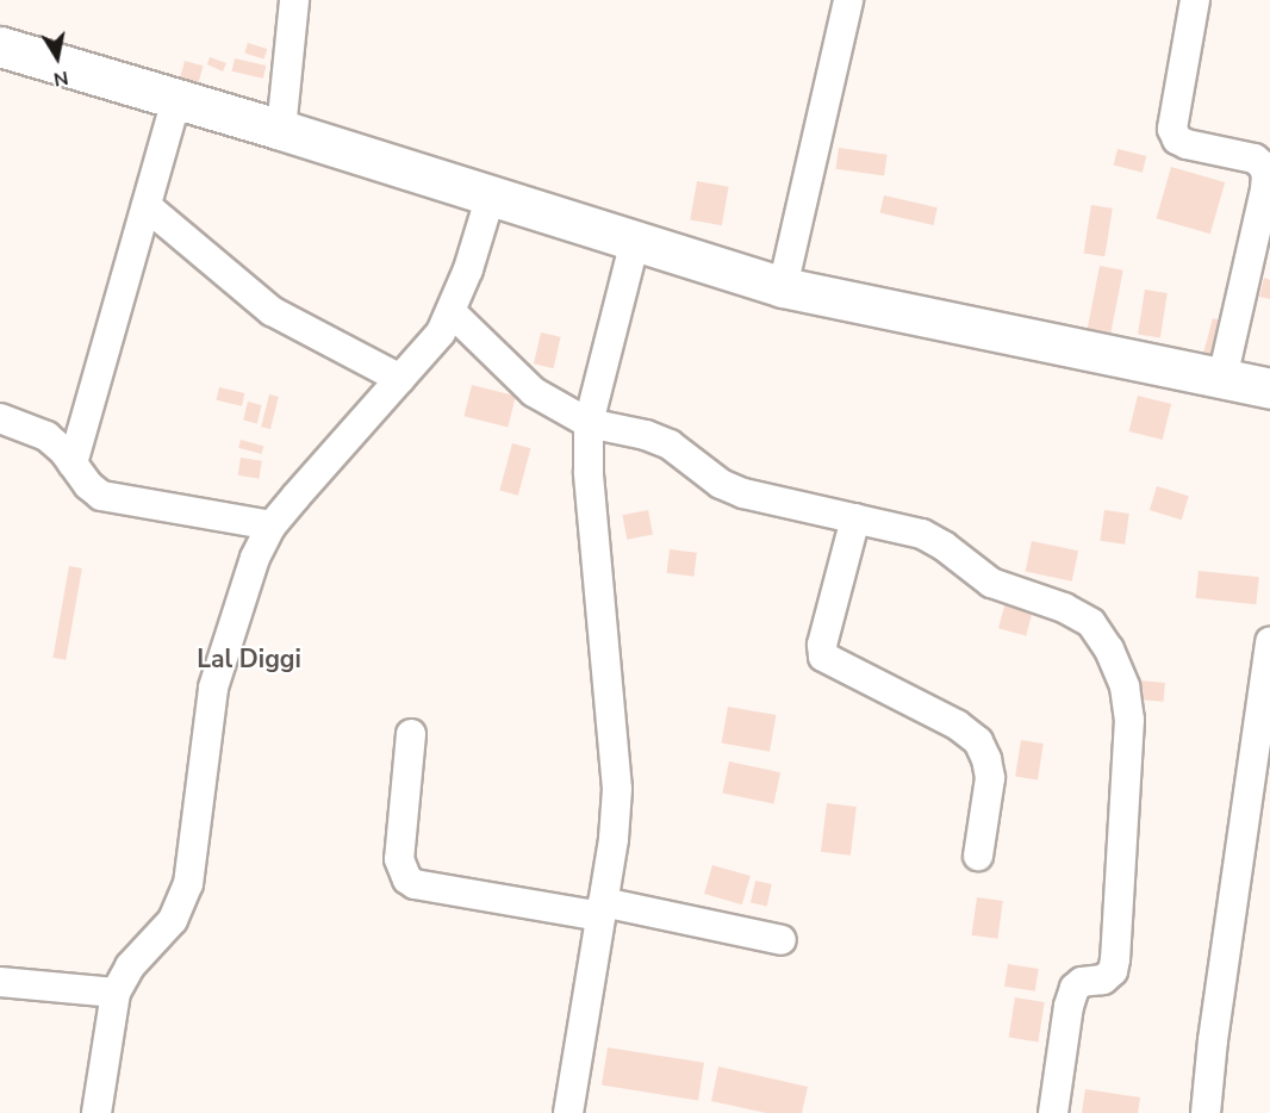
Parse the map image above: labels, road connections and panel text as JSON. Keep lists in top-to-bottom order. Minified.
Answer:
{"districts":["Lal Diggi"],"north":"bottom"}
